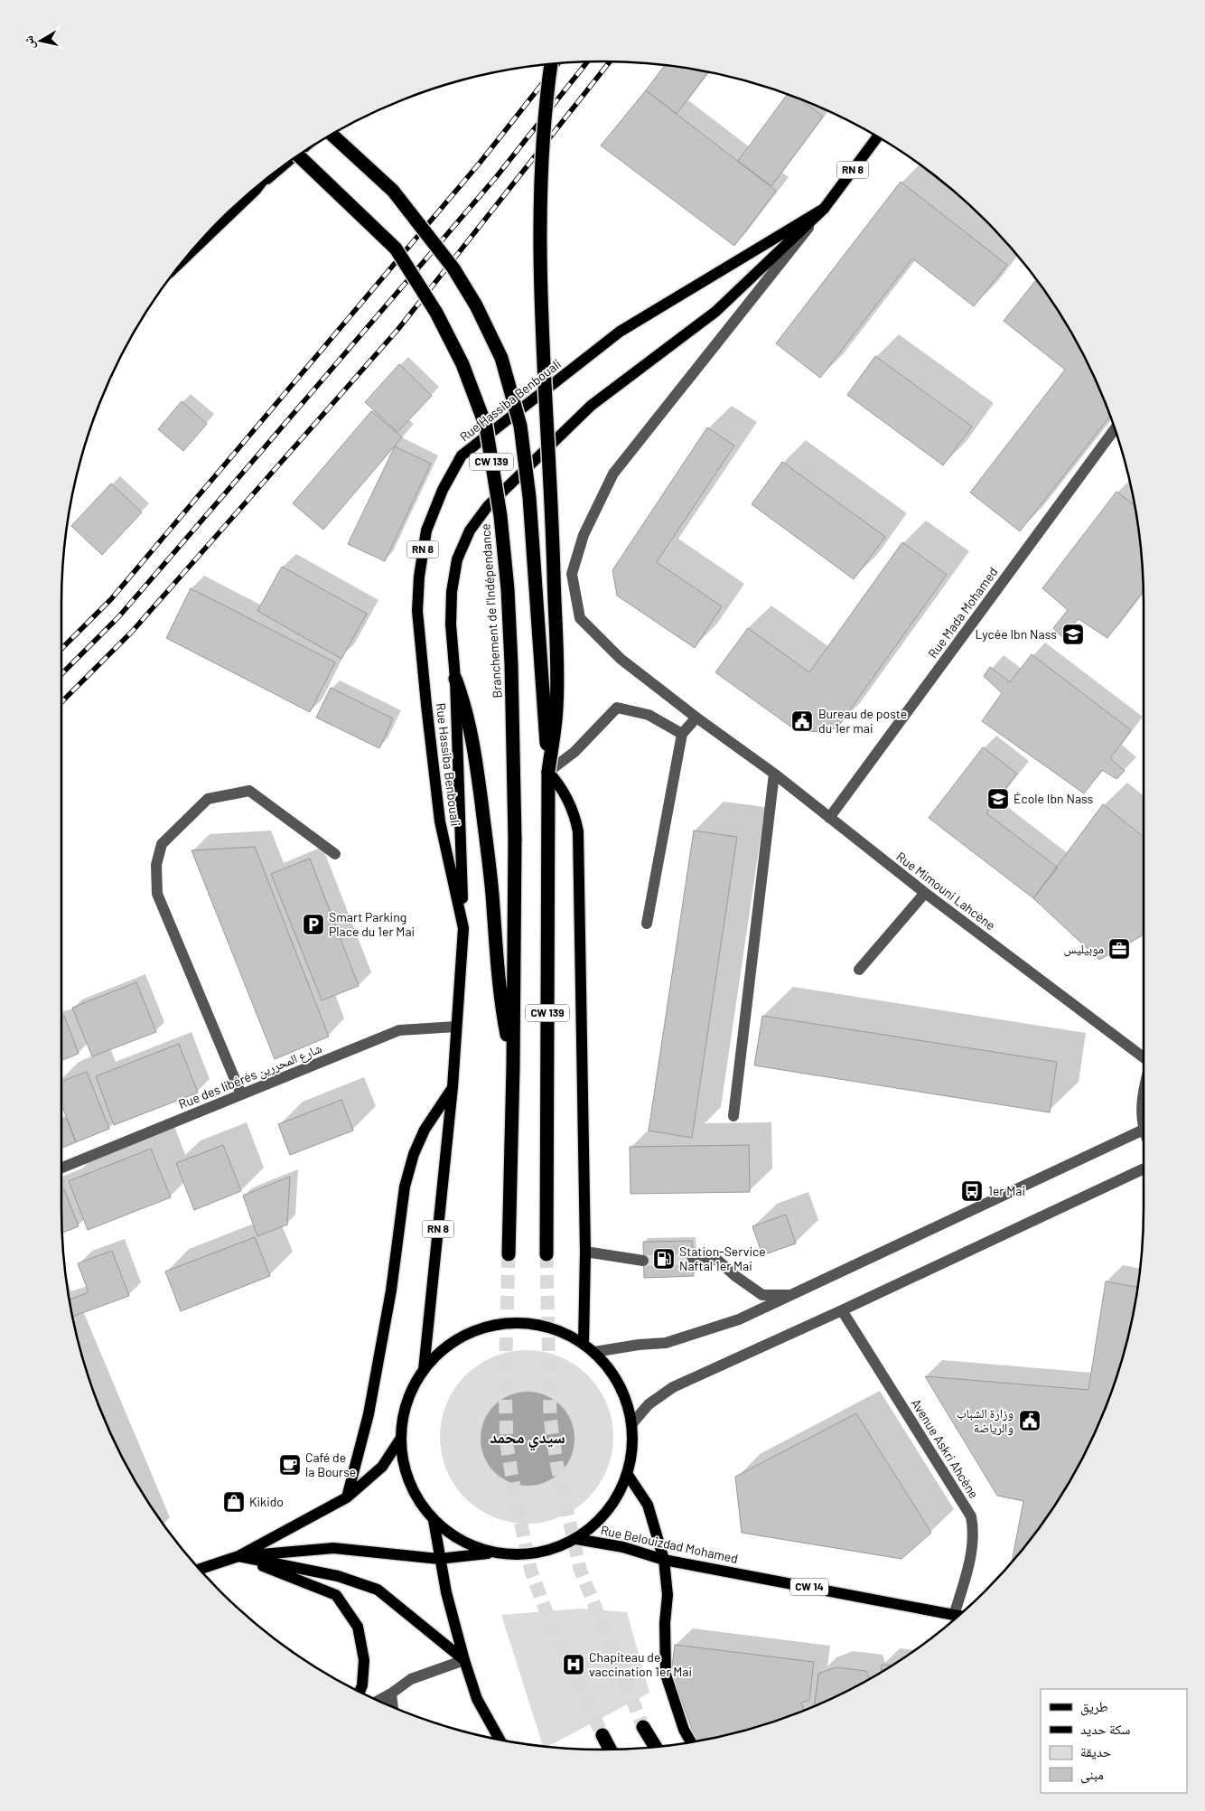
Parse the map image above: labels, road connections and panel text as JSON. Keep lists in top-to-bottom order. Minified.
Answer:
{"streets":{"highway":["CW 139","Branchement de l'Indépendance"],"main road":["RN 8","Rue Hassiba Benbouali","Rue Belouizdad Mohamed","CW 14"],"street":["Rue Mada Mohamed","Rue Mimouni Lahcène","Rue des libérés شارع المحررين","Avenue Askri Ahcène"]},"crossings":[["RN 8","Rue Hassiba Benbouali"],["RN 8","Rue Mimouni Lahcène"],["Rue Hassiba Benbouali","Rue Mimouni Lahcène"],["Rue Hassiba Benbouali","Rue des libérés شارع المحررين"],["CW 139","Branchement de l'Indépendance"],["Rue Mada Mohamed","Rue Mimouni Lahcène"],["Avenue Askri Ahcène","Rue Belouizdad Mohamed"]],"districts":["سيدي محمد"],"places":{"school or university":["Lycée Ibn Nass","École Ibn Nass"],"public building":["Bureau de poste du 1er mai","وزارة الشباب والرياضة"],"parking":["Smart Parking Place du 1er Mai"],"office":["موبيليس"],"bus stop":["1er Mai"],"fuel station":["Station-Service Naftal 1er Mai"],"cafe":["Café de la Bourse"],"shop":["Kikido"],"hospital":["Chapiteau de vaccination 1er Mai"]},"legend":["طريق","سكة حديد","حديقة","مبنى"],"north":"left"}
